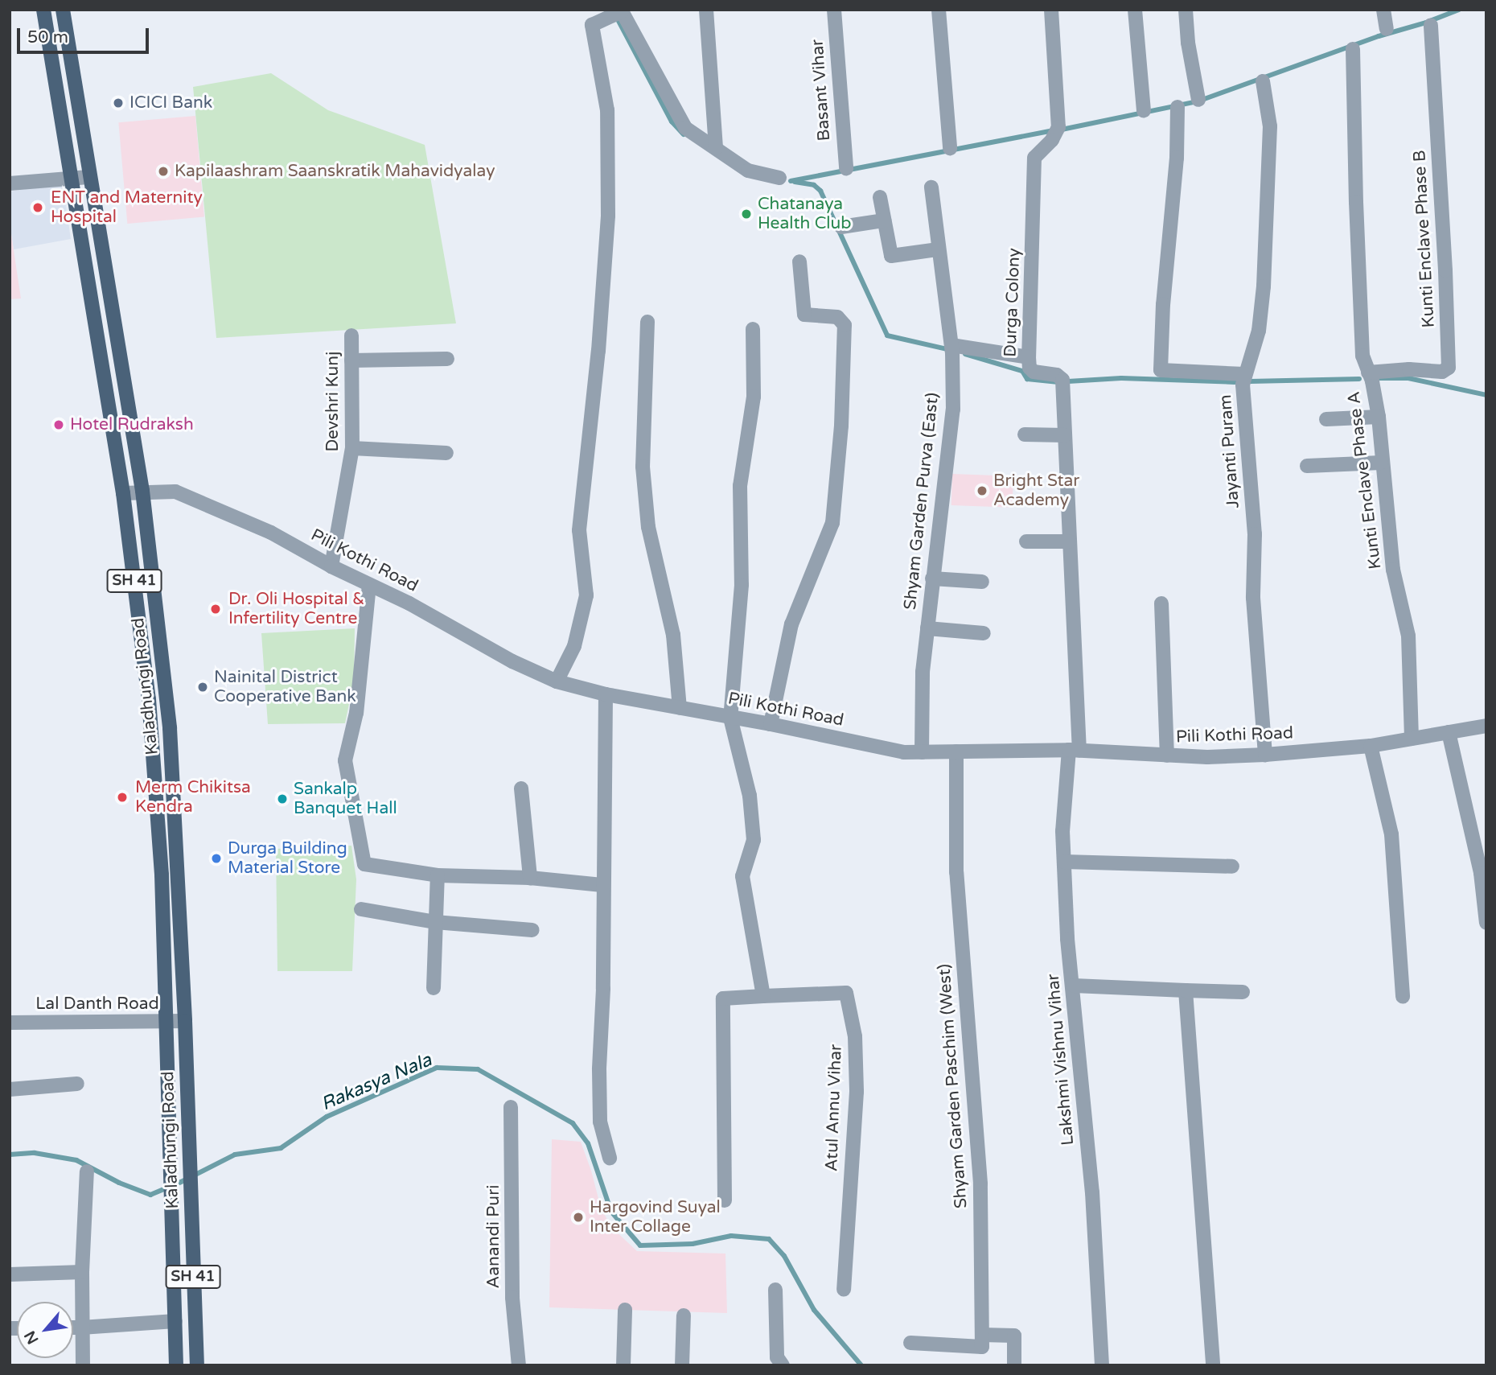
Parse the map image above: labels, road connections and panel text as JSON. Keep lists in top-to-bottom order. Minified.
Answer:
{"streets":{"main road":["SH 41","Kaladhungi Road"],"street":["Basant Vihar","Kunti Enclave Phase B","Durga Colony","Devshri Kunj","Jayanti Puram","Kunti Enclave Phase A","Shyam Garden Purva (East)","Pili Kothi Road","Lal Danth Road","Lakshmi Vishnu Vihar","Shyam Garden Paschim (West)","Atul Annu Vihar","Aanandi Puri"]},"crossings":[["Kunti Enclave Phase B","Kunti Enclave Phase A"],["Durga Colony","Pili Kothi Road"],["Durga Colony","Lakshmi Vishnu Vihar"],["Devshri Kunj","Pili Kothi Road"],["Jayanti Puram","Pili Kothi Road"],["Kunti Enclave Phase A","Pili Kothi Road"],["Shyam Garden Purva (East)","Pili Kothi Road"],["Pili Kothi Road","Kaladhungi Road"],["Pili Kothi Road","Lakshmi Vishnu Vihar"],["Pili Kothi Road","Shyam Garden Paschim (West)"],["Kaladhungi Road","Lal Danth Road"]],"water":["Rakasya Nala"],"places":["ICICI Bank","Kapilaashram Saanskratik Mahavidyalay","ENT and Maternity Hospital","Chatanaya Health Club","Hotel Rudraksh","Bright Star Academy","Dr. Oli Hospital & Infertility Centre","Nainital District Cooperative Bank","Merm Chikitsa Kendra","Sankalp Banquet Hall","Durga Building Material Store","Hargovind Suyal Inter Collage"],"scale_bar":"50 m","north":"bottom left"}
